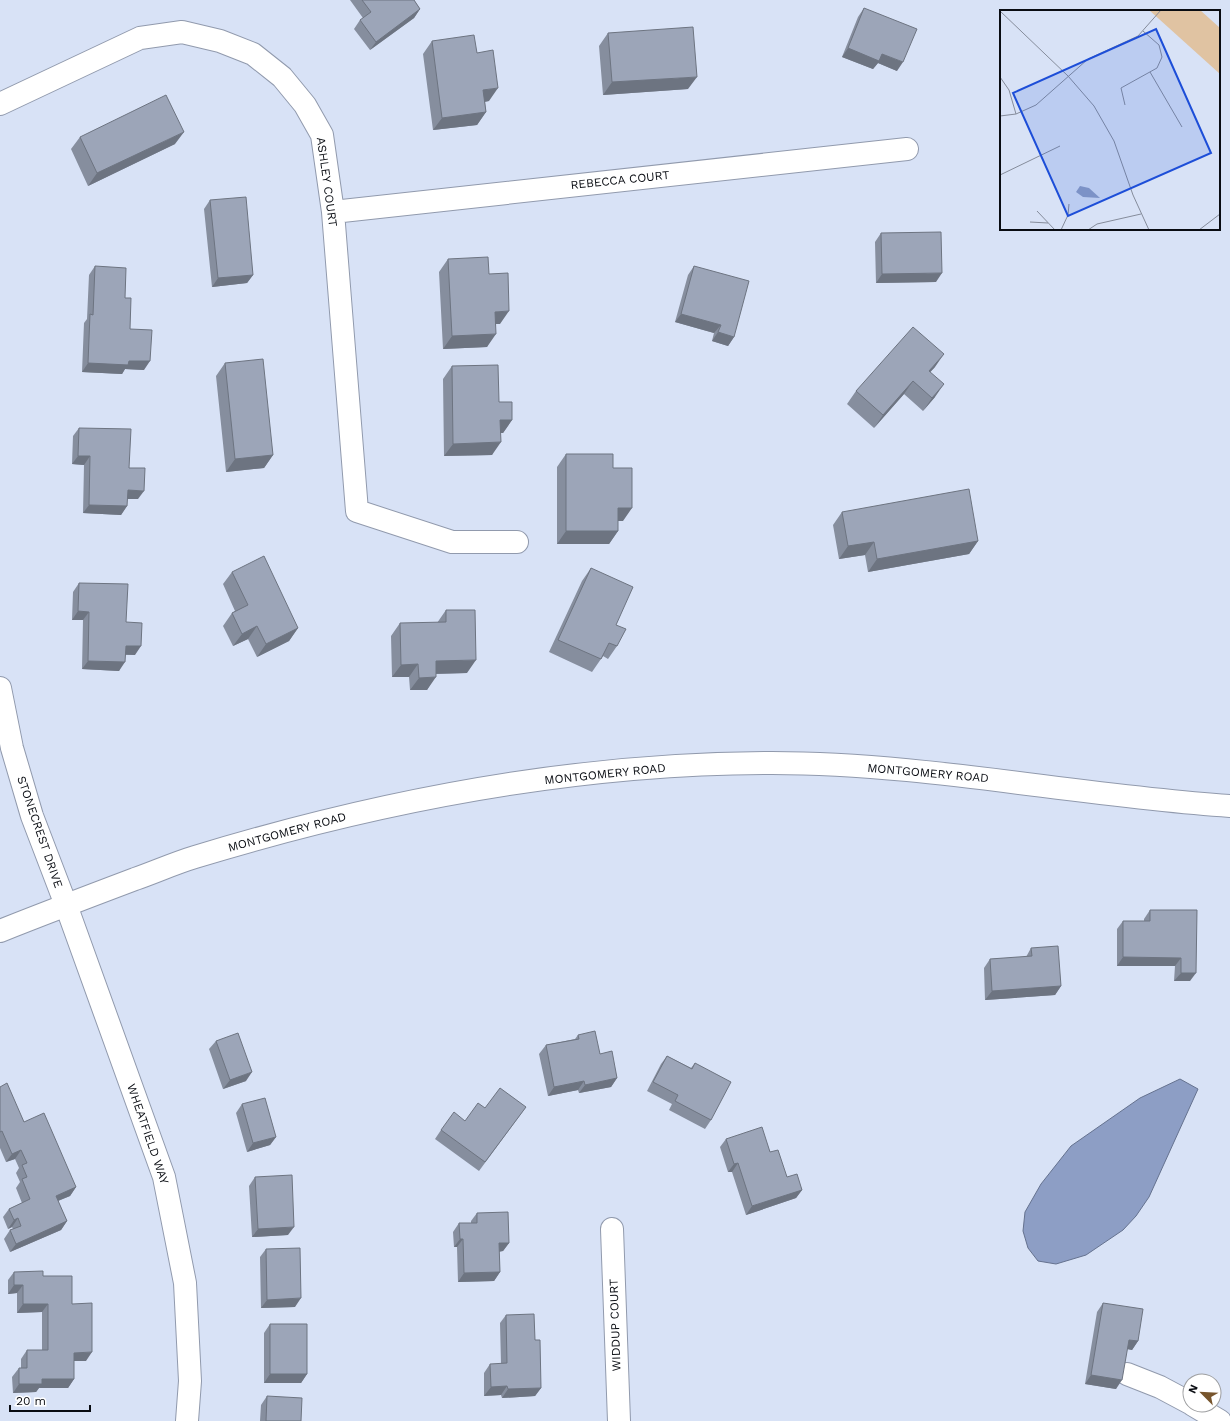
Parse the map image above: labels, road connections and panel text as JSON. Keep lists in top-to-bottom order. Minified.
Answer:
{"streets":{"street":["REBECCA COURT","ASHLEY COURT","MONTGOMERY ROAD","STONECREST DRIVE","WHEATFIELD WAY","WIDDUP COURT"]},"crossings":[["REBECCA COURT","ASHLEY COURT"],["MONTGOMERY ROAD","STONECREST DRIVE"],["MONTGOMERY ROAD","WHEATFIELD WAY"],["STONECREST DRIVE","WHEATFIELD WAY"]],"scale_bar":"20 m","north":"top left"}
